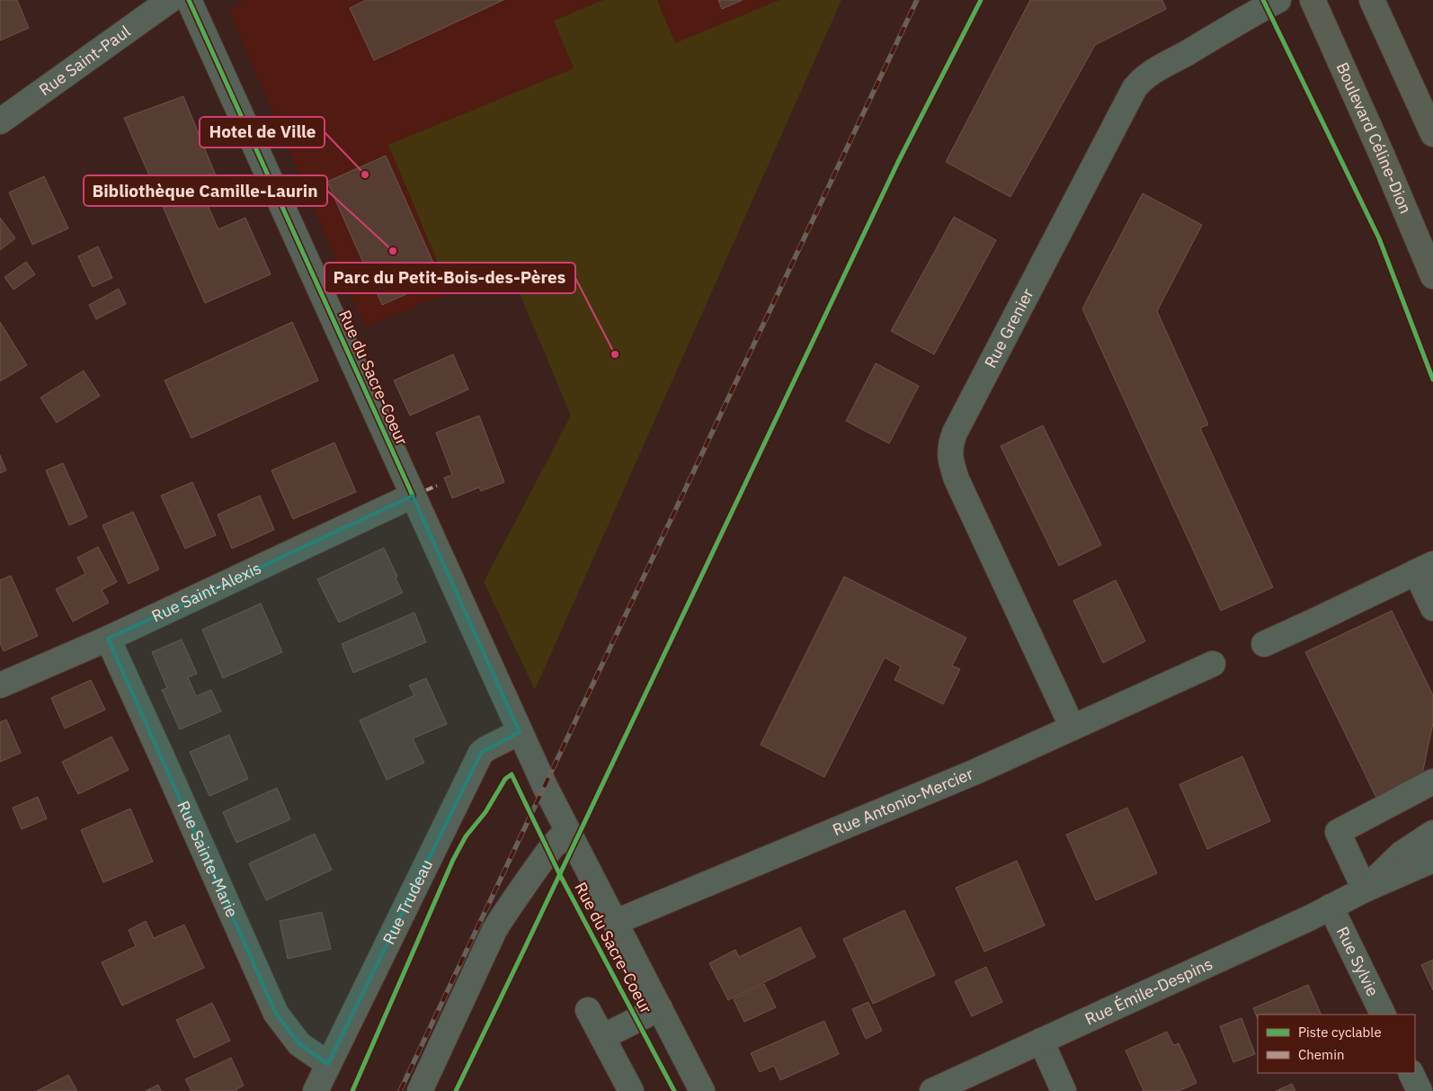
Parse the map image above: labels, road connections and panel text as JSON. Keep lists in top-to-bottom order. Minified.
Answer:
{"streets":{"main road":["Boulevard Céline-Dion"],"street":["Rue Saint-Paul","Rue Grenier","Rue du Sacre-Coeur","Rue Saint-Alexis","Rue Antonio-Mercier","Rue Sainte-Marie","Rue Trudeau","Rue Sylvie","Rue Émile-Despins"]},"crossings":[["Rue Grenier","Rue Antonio-Mercier"],["Rue du Sacre-Coeur","Rue Saint-Alexis"],["Rue du Sacre-Coeur","Rue Antonio-Mercier"],["Rue du Sacre-Coeur","Rue Trudeau"],["Rue Saint-Alexis","Rue Sainte-Marie"],["Rue Sainte-Marie","Rue Trudeau"],["Rue Sylvie","Rue Émile-Despins"]],"places":["Hotel de Ville","Bibliothèque Camille-Laurin","Parc du Petit-Bois-des-Pères"],"legend":["Piste cyclable","Chemin"]}
